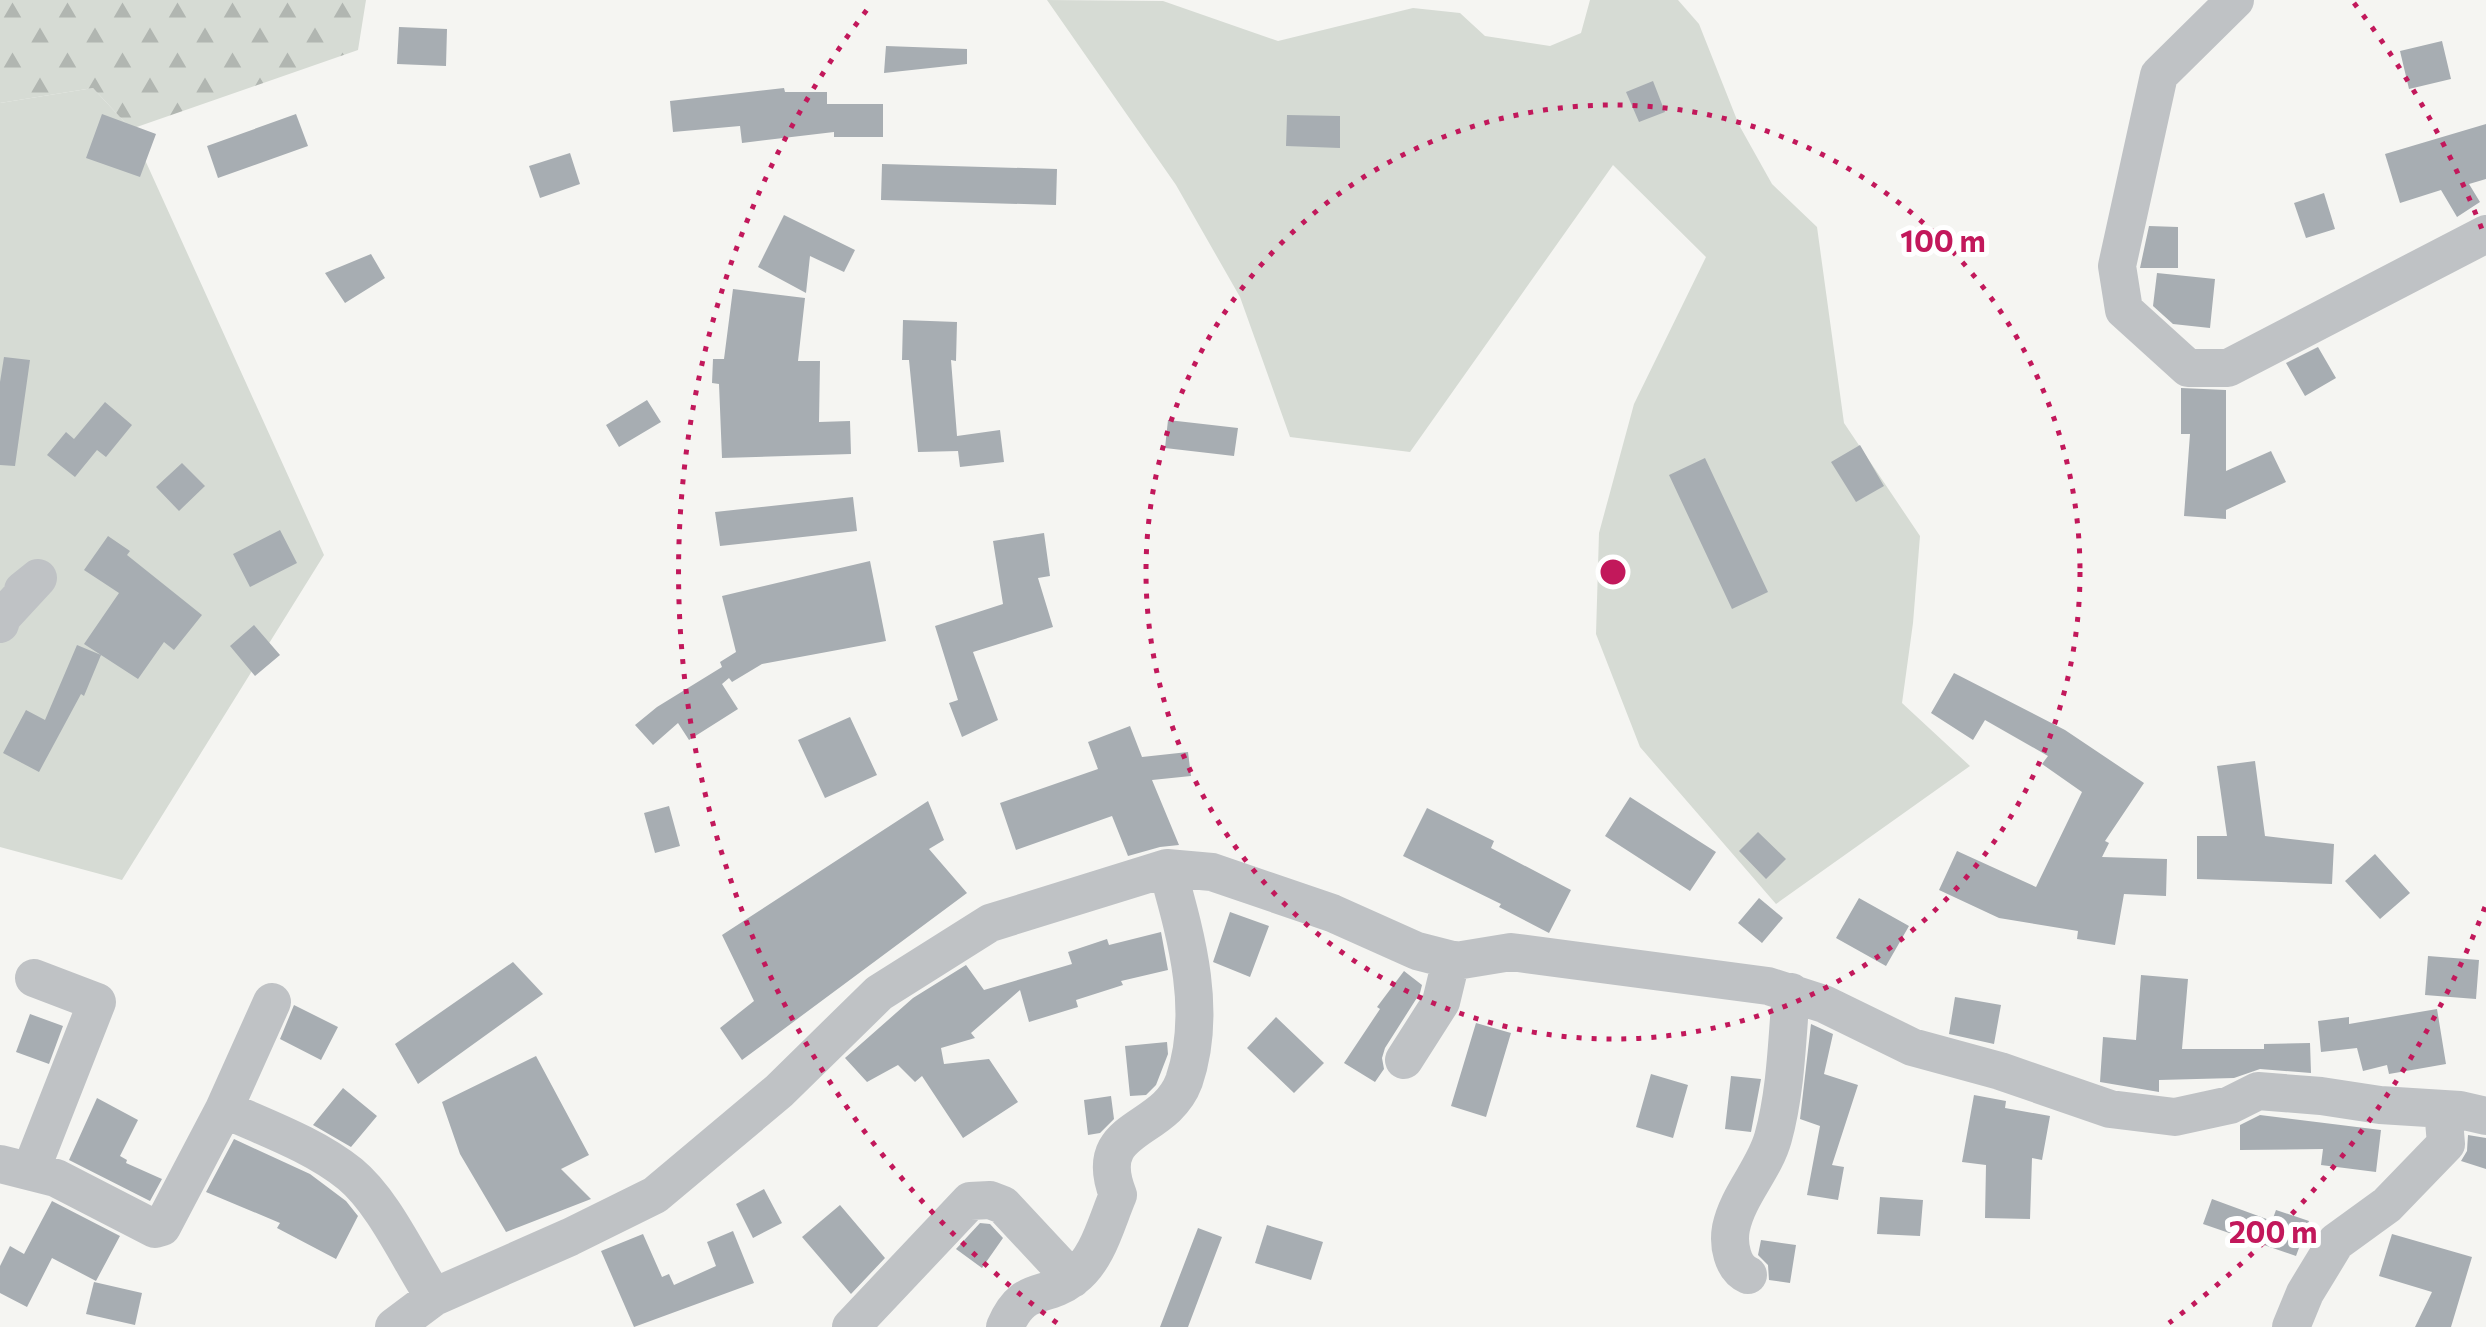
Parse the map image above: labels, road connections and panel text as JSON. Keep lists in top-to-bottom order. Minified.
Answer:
{"rings":["100 m","200 m"]}
